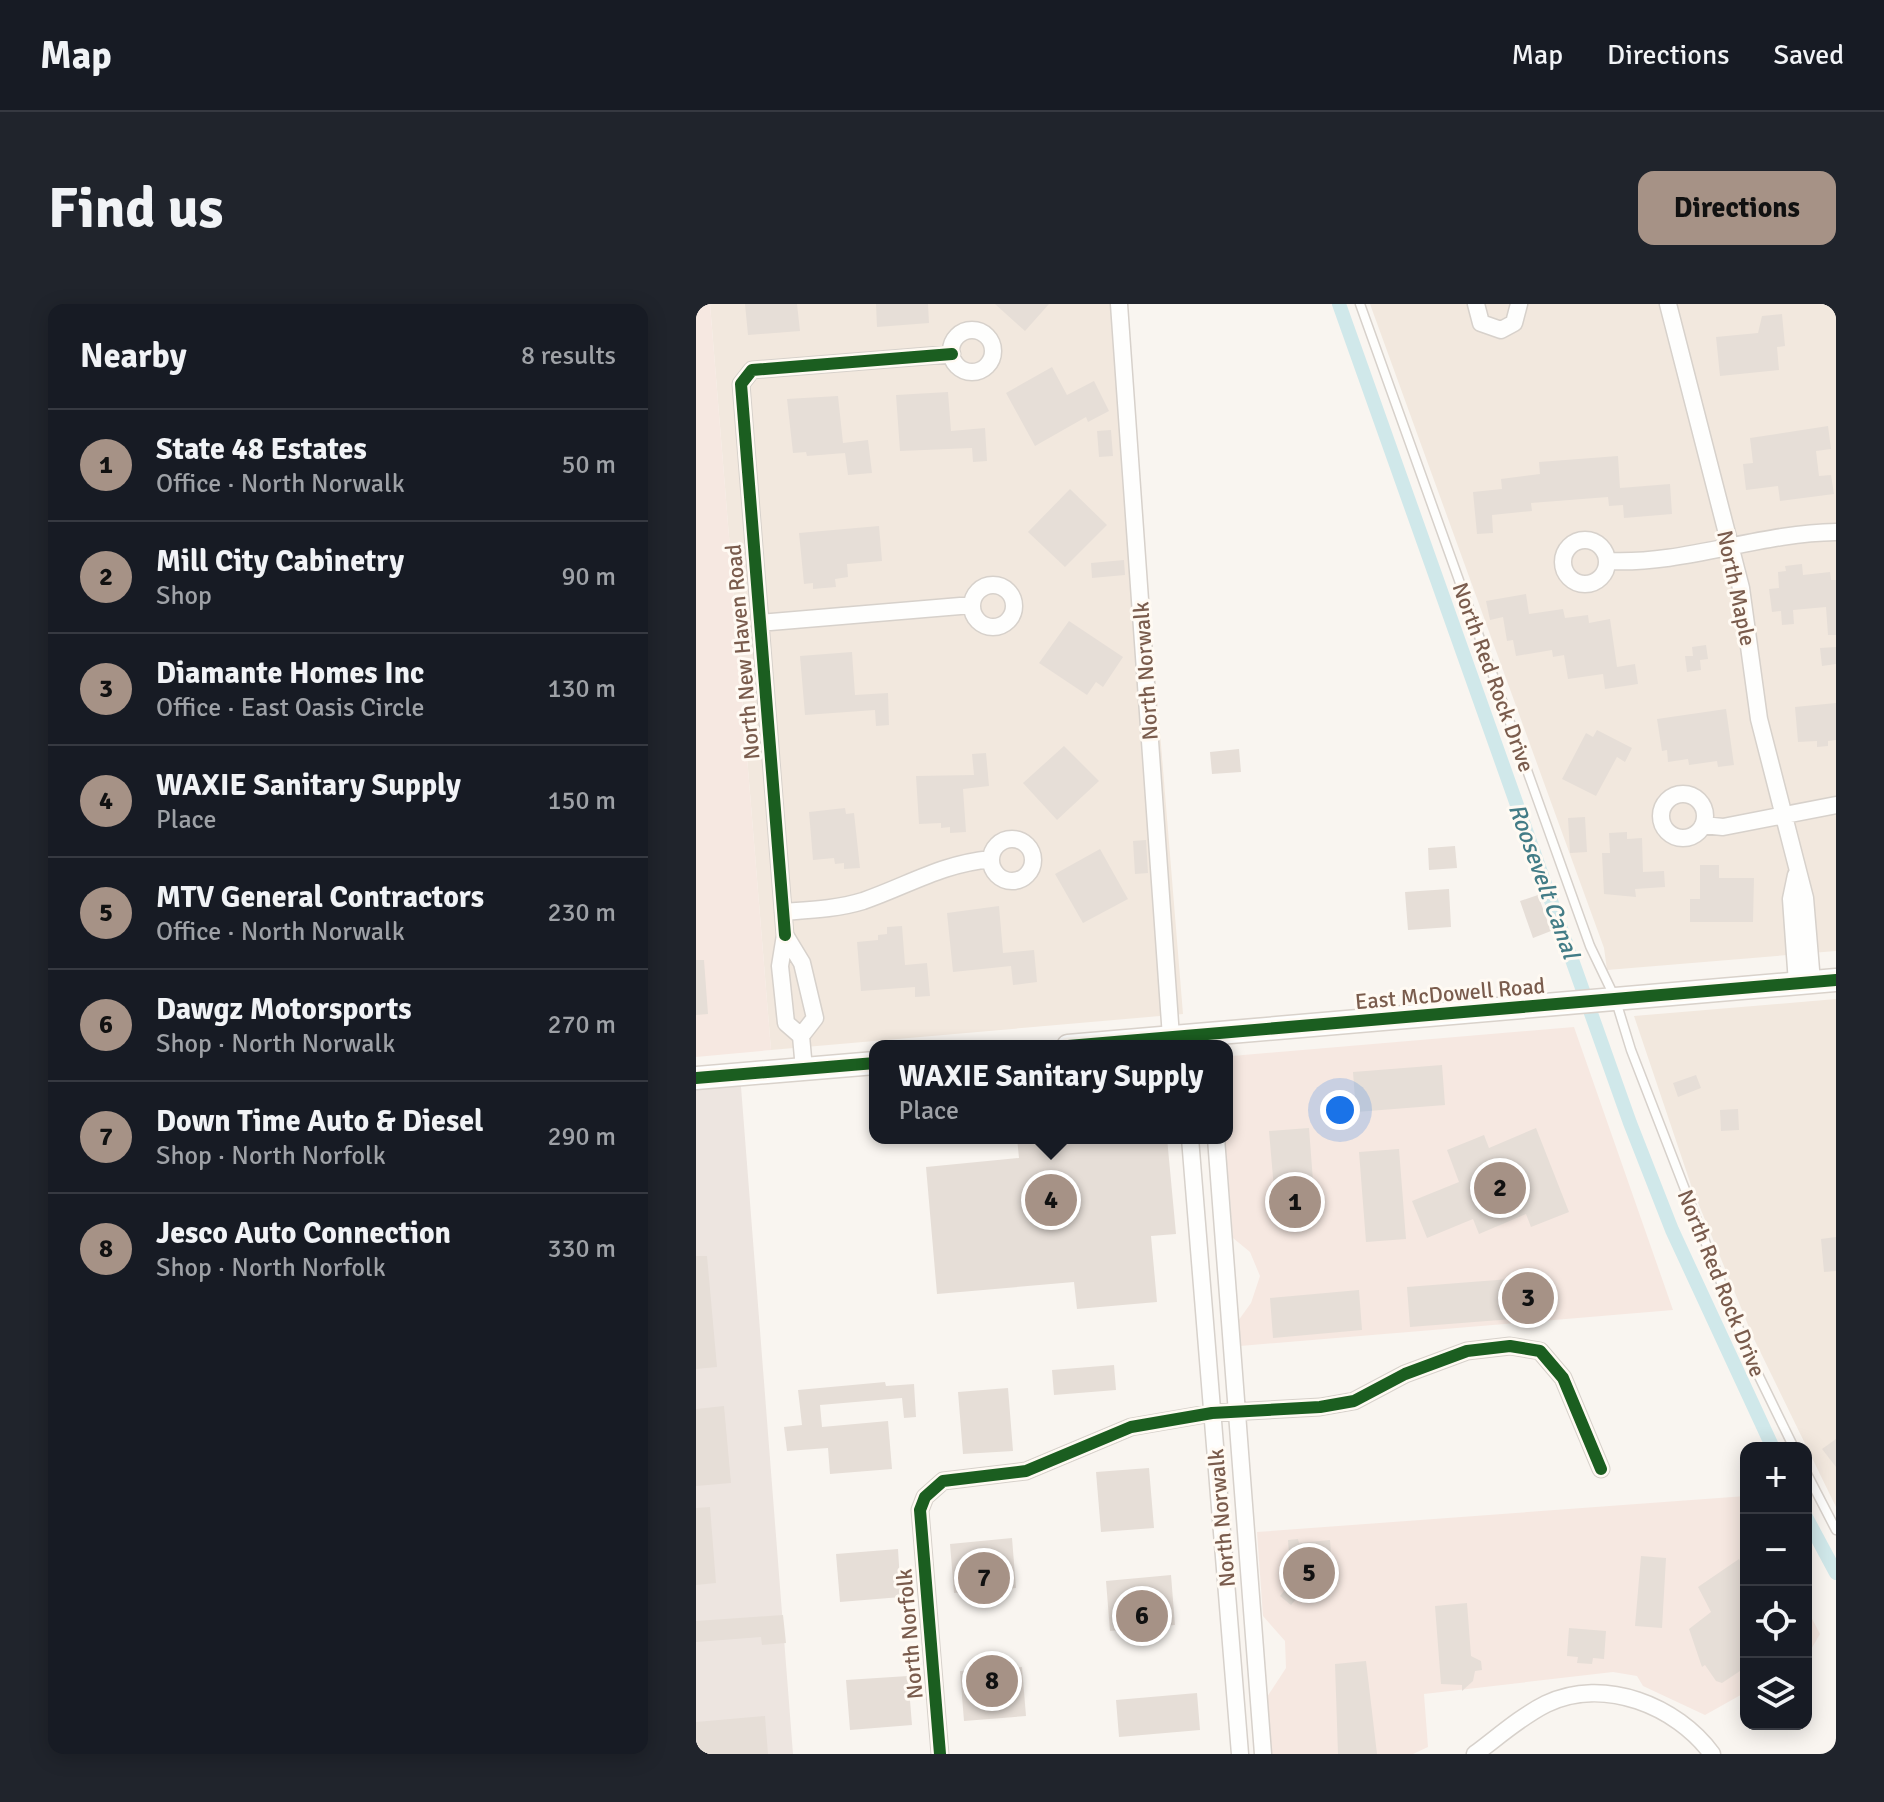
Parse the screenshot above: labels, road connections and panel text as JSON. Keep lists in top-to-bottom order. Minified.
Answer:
{"streets":{"main road":["East McDowell Road"],"street":["North Maple","North New Haven Road","North Norwalk","North Norfolk"],"lane":["North Red Rock Drive"]},"crossings":[["North Maple","East McDowell Road"],["North Norwalk","North Norfolk"],["North Red Rock Drive","East McDowell Road"]],"water":["Roosevelt Canal"],"page":{"header":"Map","nav":["Map","Directions","Saved"],"buttons":"Directions","title":"Find us","heading":["Nearby","8 results"],"list":[{"mark":"1","name":"State 48 Estates","note":"Office · North Norwalk","value":"50 m"},{"mark":"2","name":"Mill City Cabinetry","note":"Shop","value":"90 m"},{"mark":"3","name":"Diamante Homes Inc","note":"Office · East Oasis Circle","value":"130 m"},{"mark":"4","name":"WAXIE Sanitary Supply","note":"Place","value":"150 m"},{"mark":"5","name":"MTV General Contractors","note":"Office · North Norwalk","value":"230 m"},{"mark":"6","name":"Dawgz Motorsports","note":"Shop · North Norwalk","value":"270 m"},{"mark":"7","name":"Down Time Auto & Diesel","note":"Shop · North Norfolk","value":"290 m"},{"mark":"8","name":"Jesco Auto Connection","note":"Shop · North Norfolk","value":"330 m"}],"popup":["WAXIE Sanitary Supply","Place"],"pins":["2","4","1","3","5","7","6","8"],"map_buttons":["+","−"]}}
